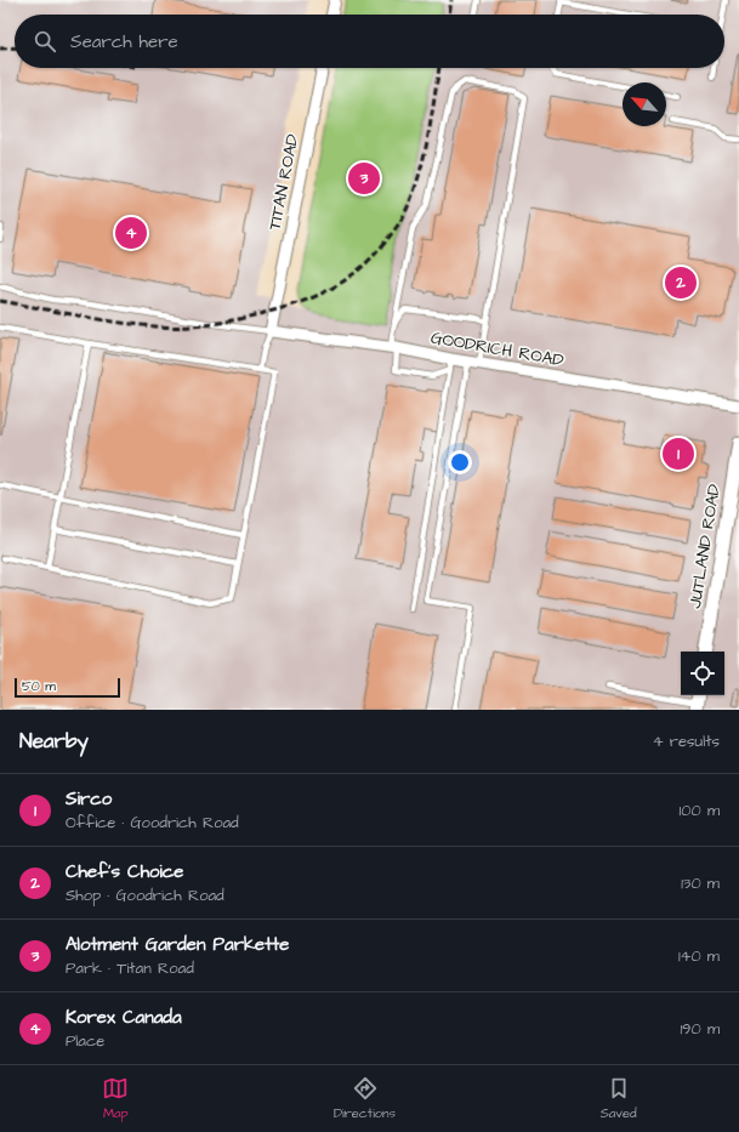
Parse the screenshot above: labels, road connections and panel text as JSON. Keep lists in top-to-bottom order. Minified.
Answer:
{"streets":{"street":["TITAN ROAD","GOODRICH ROAD","JUTLAND ROAD"]},"crossings":[["TITAN ROAD","GOODRICH ROAD"]],"scale_bar":"50 m","north":"top left","page":{"search":"Search here","pins":["3","4","2","1"],"scale":"50 m","heading":["Nearby","4 results"],"list":[{"mark":"1","name":"Sirco","note":"Office · Goodrich Road","value":"100 m"},{"mark":"2","name":"Chef's Choice","note":"Shop · Goodrich Road","value":"130 m"},{"mark":"3","name":"Alotment Garden Parkette","note":"Park · Titan Road","value":"140 m"},{"mark":"4","name":"Korex Canada","note":"Place","value":"190 m"}],"nav":["Map","Directions","Saved"]}}
